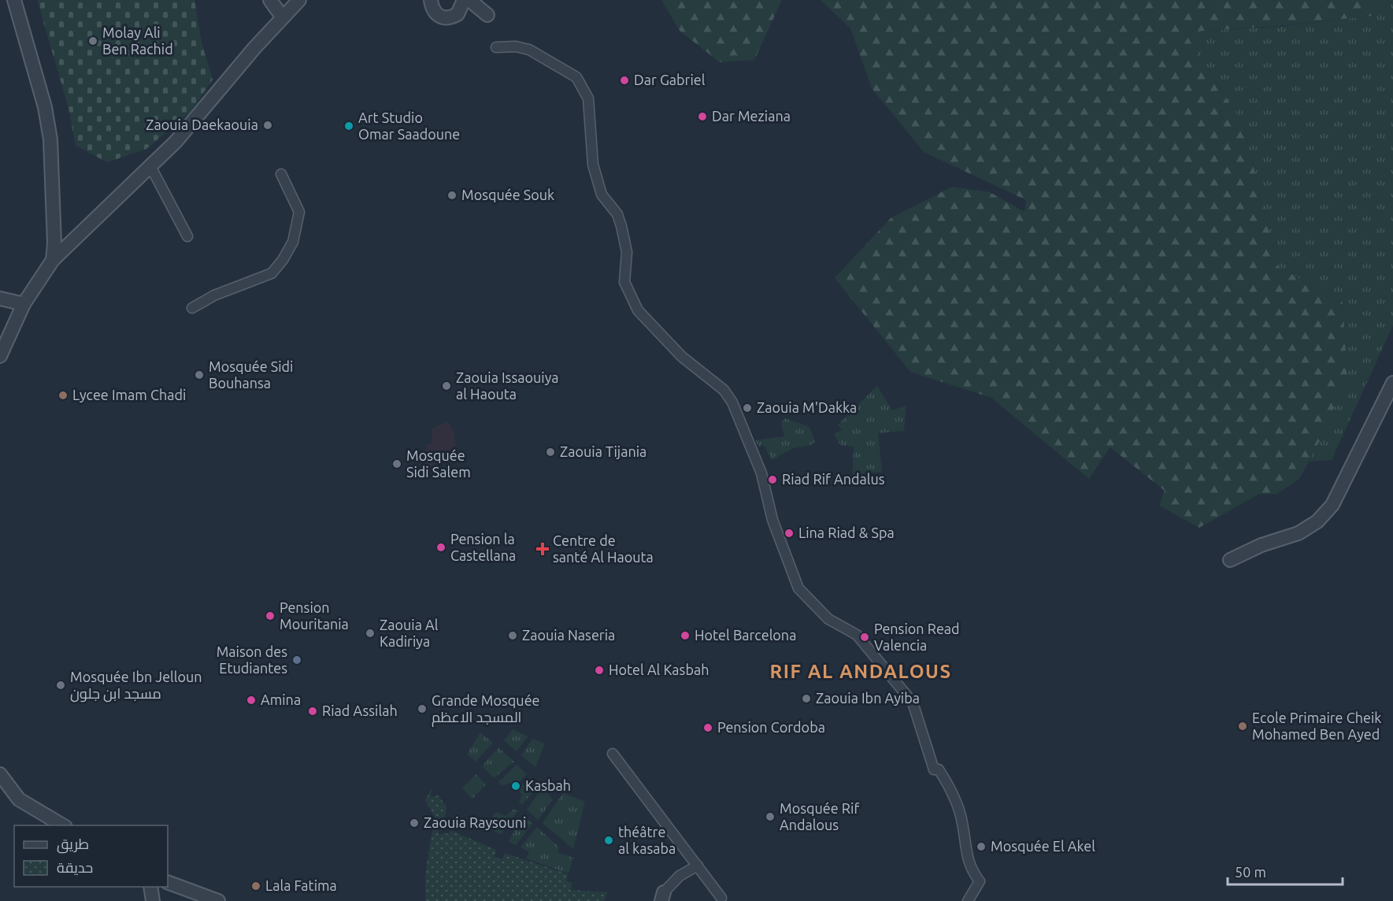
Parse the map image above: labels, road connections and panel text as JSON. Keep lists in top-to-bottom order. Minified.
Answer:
{"districts":["RIF AL ANDALOUS"],"places":{"other":["Molay Ali Ben Rachid","Dar Gabriel","Dar Meziana","Zaouia Daekaouia","Art Studio Omar Saadoune","Mosquée Souk","Mosquée Sidi Bouhansa","Zaouia Issaouiya al Haouta","Lycee Imam Chadi","Zaouia M'Dakka","Zaouia Tijania","Mosquée Sidi Salem","Riad Rif Andalus","Lina Riad & Spa","Pension la Castellana","Pension Mouritania","Zaouia Al Kadiriya","Zaouia Naseria","Hotel Barcelona","Pension Read Valencia","Maison des Etudiantes","Hotel Al Kasbah","Mosquée Ibn Jelloun مسجد ابن جلون","Zaouia Ibn Ayiba","Amina","Grande Mosquée المسجد الاعظم","Riad Assilah","Ecole Primaire Cheik Mohamed Ben Ayed","Pension Cordoba","Kasbah","Mosquée Rif Andalous","Zaouia Raysouni","théâtre al kasaba","Mosquée El Akel","Lala Fatima"],"health":["Centre de santé Al Haouta"]},"legend":["طريق","حديقة"],"scale_bar":"50 m"}
